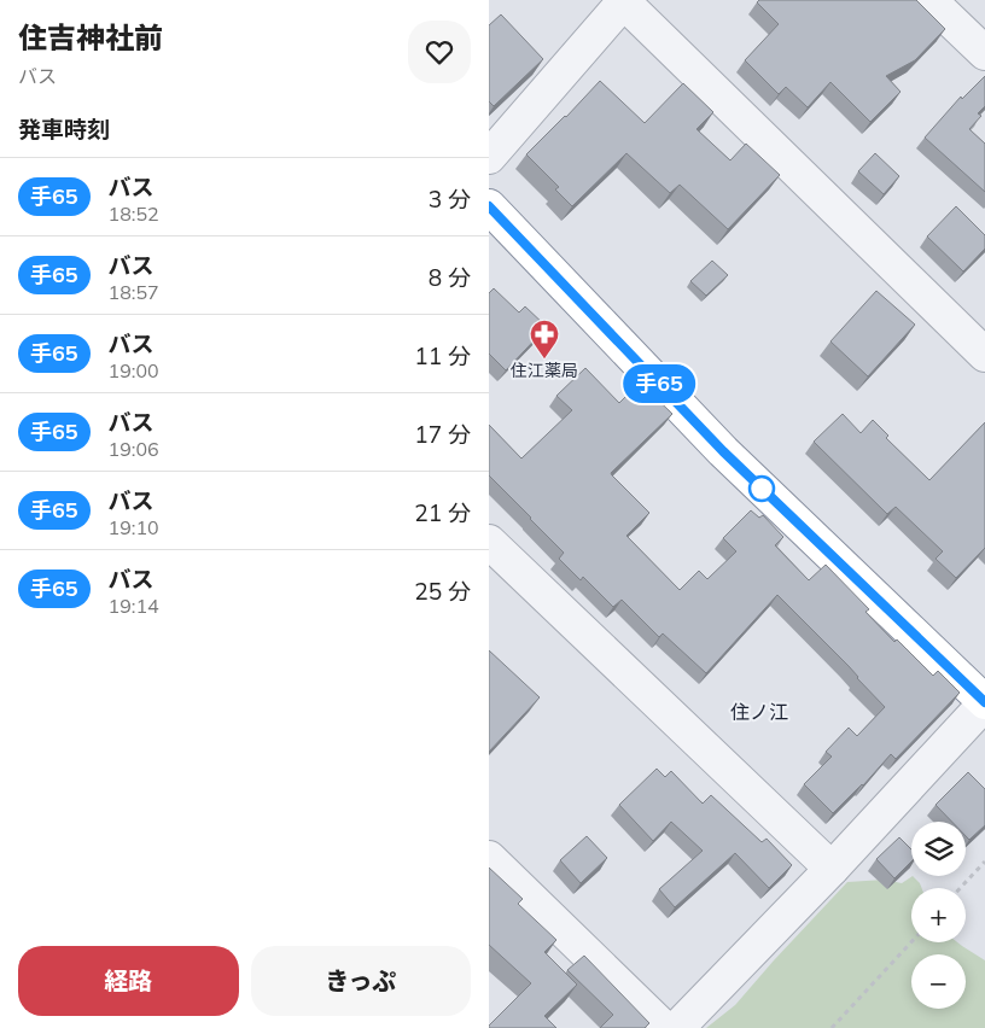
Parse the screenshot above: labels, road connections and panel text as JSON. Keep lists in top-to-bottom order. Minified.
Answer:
{"districts":["住ノ江"],"places":{"pharmacy":["住江薬局"]},"lines":["bus line 手65"],"page":{"heading":[["住吉神社前","バス"],"発車時刻"],"on_map":"手65","list":[{"mark":"手65","name":"バス","note":"18:52","value":"3 分"},{"mark":"手65","name":"バス","note":"18:57","value":"8 分"},{"mark":"手65","name":"バス","note":"19:00","value":"11 分"},{"mark":"手65","name":"バス","note":"19:06","value":"17 分"},{"mark":"手65","name":"バス","note":"19:10","value":"21 分"},{"mark":"手65","name":"バス","note":"19:14","value":"25 分"}],"map_buttons":["+","−"],"buttons":["経路","きっぷ"]}}
